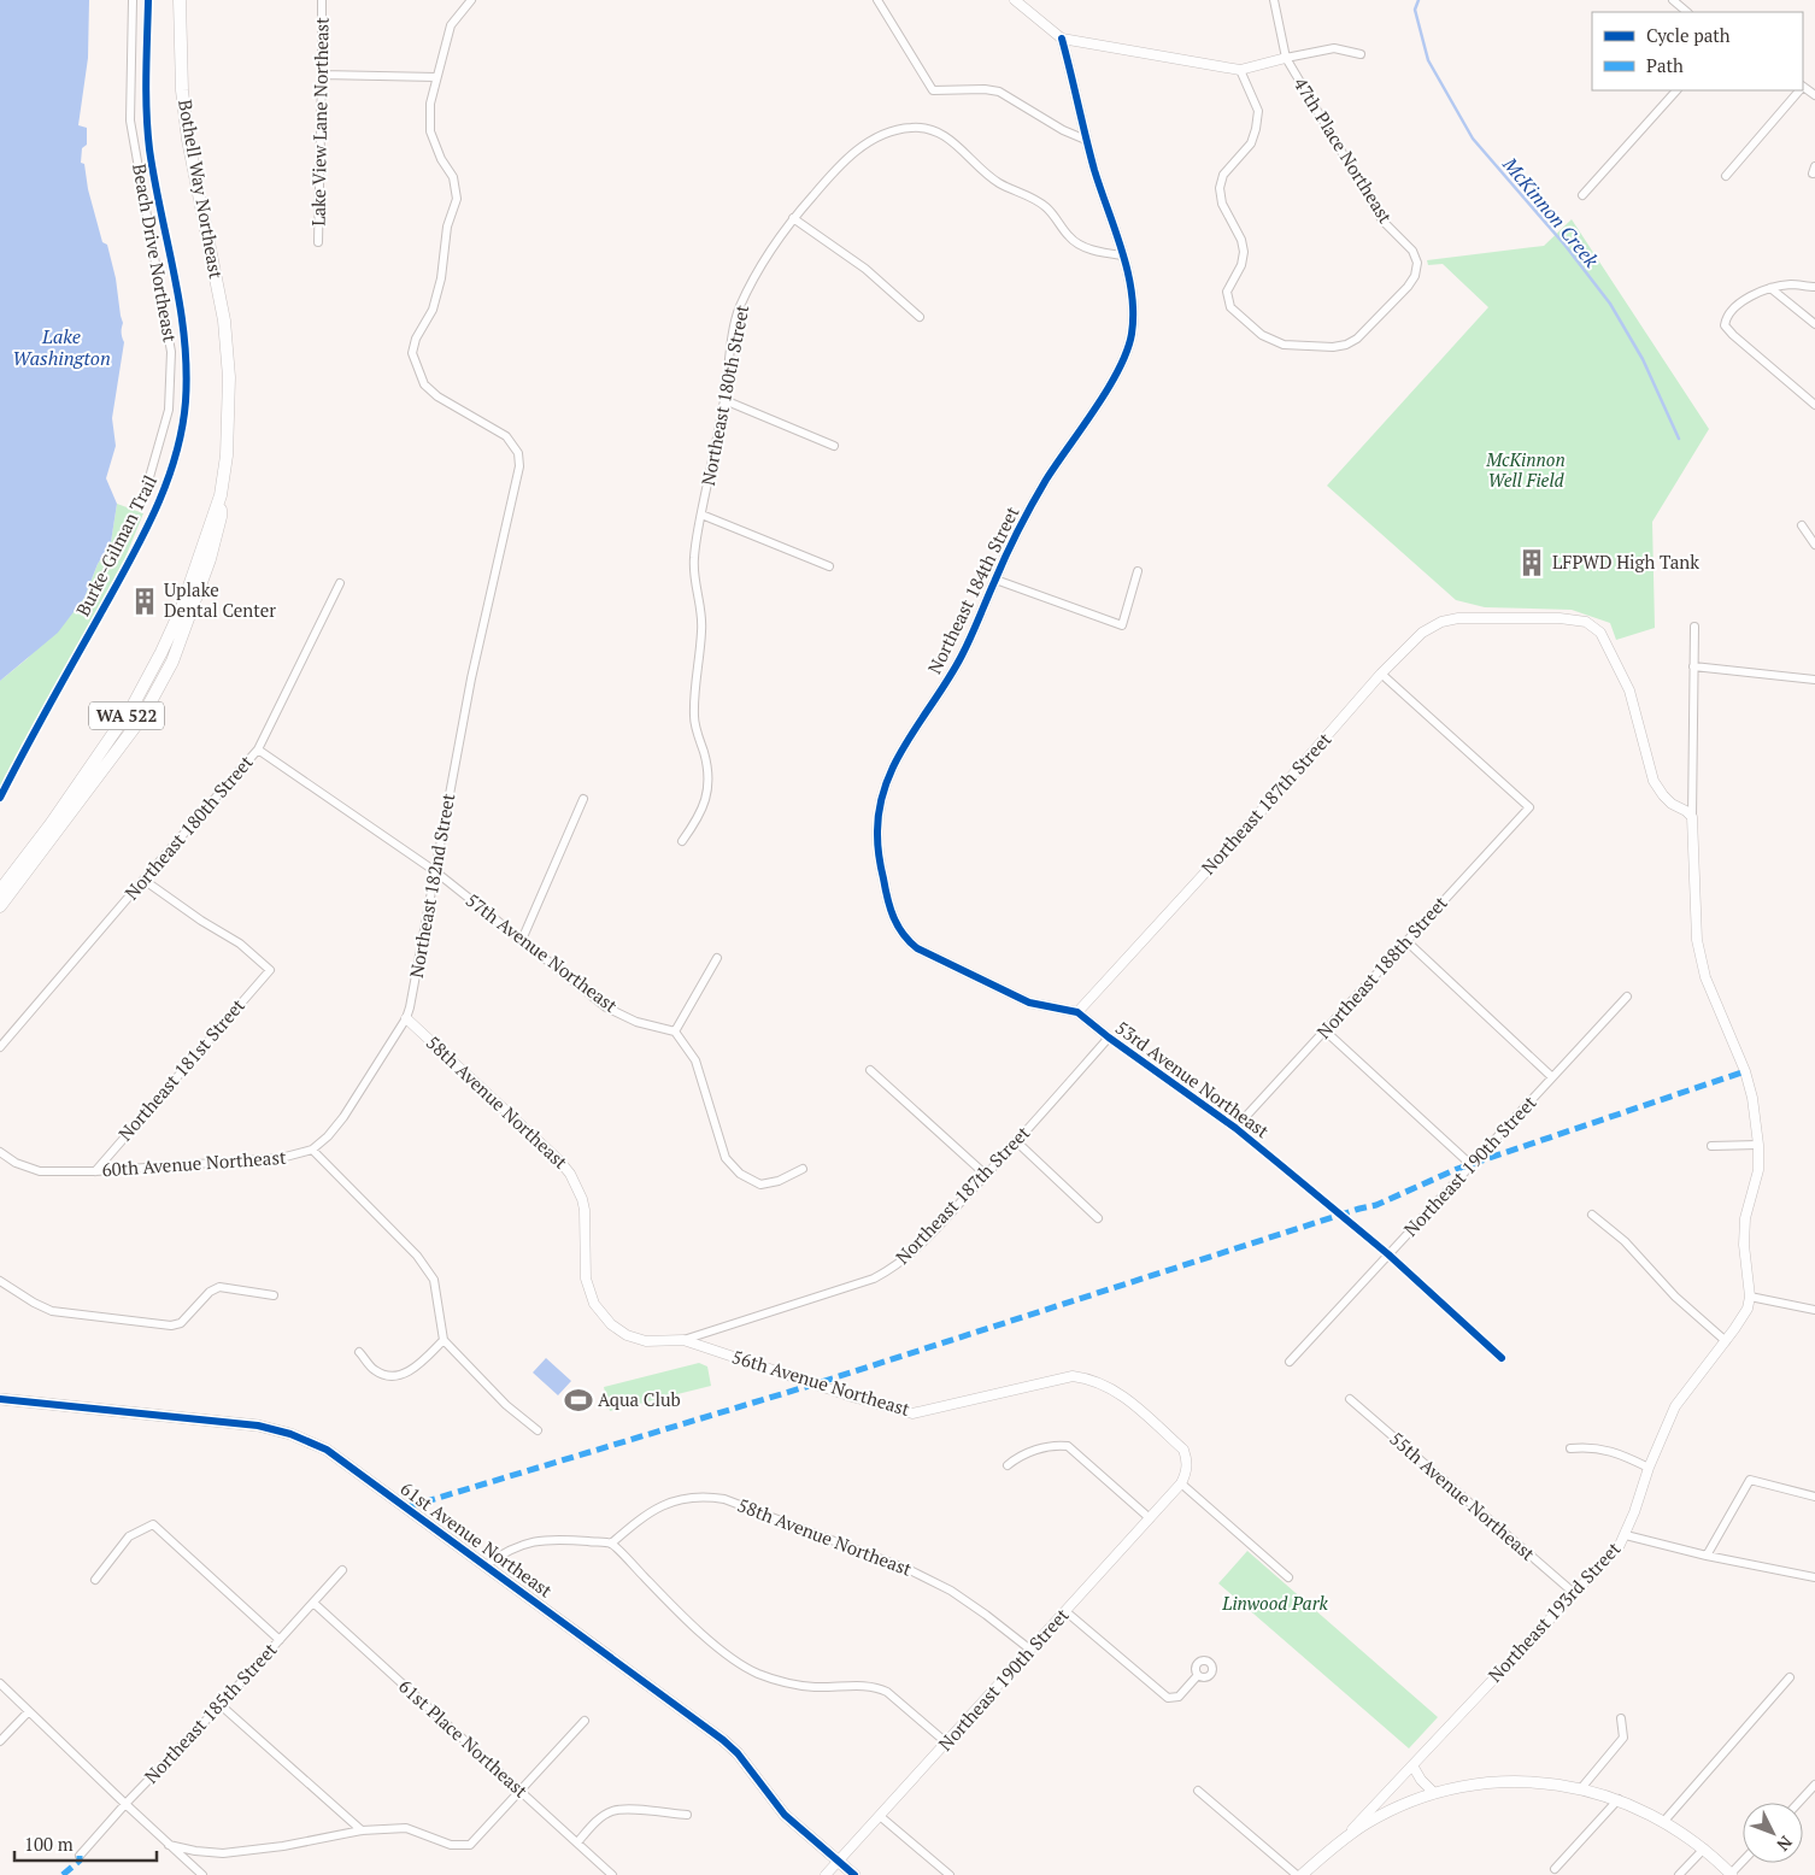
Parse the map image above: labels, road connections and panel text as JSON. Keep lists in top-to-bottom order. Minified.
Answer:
{"streets":{"main road":["Bothell Way Northeast","WA 522","61st Avenue Northeast","Northeast 193rd Street"],"street":["Lake View Lane Northeast","47th Place Northeast","Beach Drive Northeast","Northeast 180th Street","Northeast 184th Street","Northeast 187th Street","Northeast 182nd Street","57th Avenue Northeast","Northeast 188th Street","Northeast 181st Street","53rd Avenue Northeast","58th Avenue Northeast","60th Avenue Northeast","Northeast 190th Street","56th Avenue Northeast","55th Avenue Northeast","Northeast 185th Street","61st Place Northeast"],"cycle path":["Burke-Gilman Trail"]},"crossings":[["Bothell Way Northeast","WA 522"],["Northeast 180th Street","Northeast 184th Street"],["Northeast 180th Street","57th Avenue Northeast"],["Northeast 180th Street","Northeast 181st Street"],["Northeast 184th Street","53rd Avenue Northeast"],["Northeast 187th Street","Northeast 188th Street"],["Northeast 187th Street","53rd Avenue Northeast"],["Northeast 187th Street","58th Avenue Northeast"],["Northeast 187th Street","56th Avenue Northeast"],["Northeast 182nd Street","57th Avenue Northeast"],["Northeast 182nd Street","58th Avenue Northeast"],["Northeast 182nd Street","60th Avenue Northeast"],["Northeast 188th Street","53rd Avenue Northeast"],["Northeast 181st Street","60th Avenue Northeast"],["53rd Avenue Northeast","Northeast 190th Street"],["58th Avenue Northeast","Northeast 190th Street"],["58th Avenue Northeast","56th Avenue Northeast"],["Northeast 190th Street","56th Avenue Northeast"],["Northeast 190th Street","61st Avenue Northeast"],["55th Avenue Northeast","Northeast 193rd Street"],["Northeast 185th Street","61st Place Northeast"]],"water":["McKinnon Creek","Lake Washington"],"parks":["McKinnon Well Field","Linwood Park"],"places":{"building":["LFPWD High Tank","Uplake Dental Center"],"sports":["Aqua Club"]},"legend":["Cycle path","Path"],"scale_bar":"100 m","north":"bottom right"}
